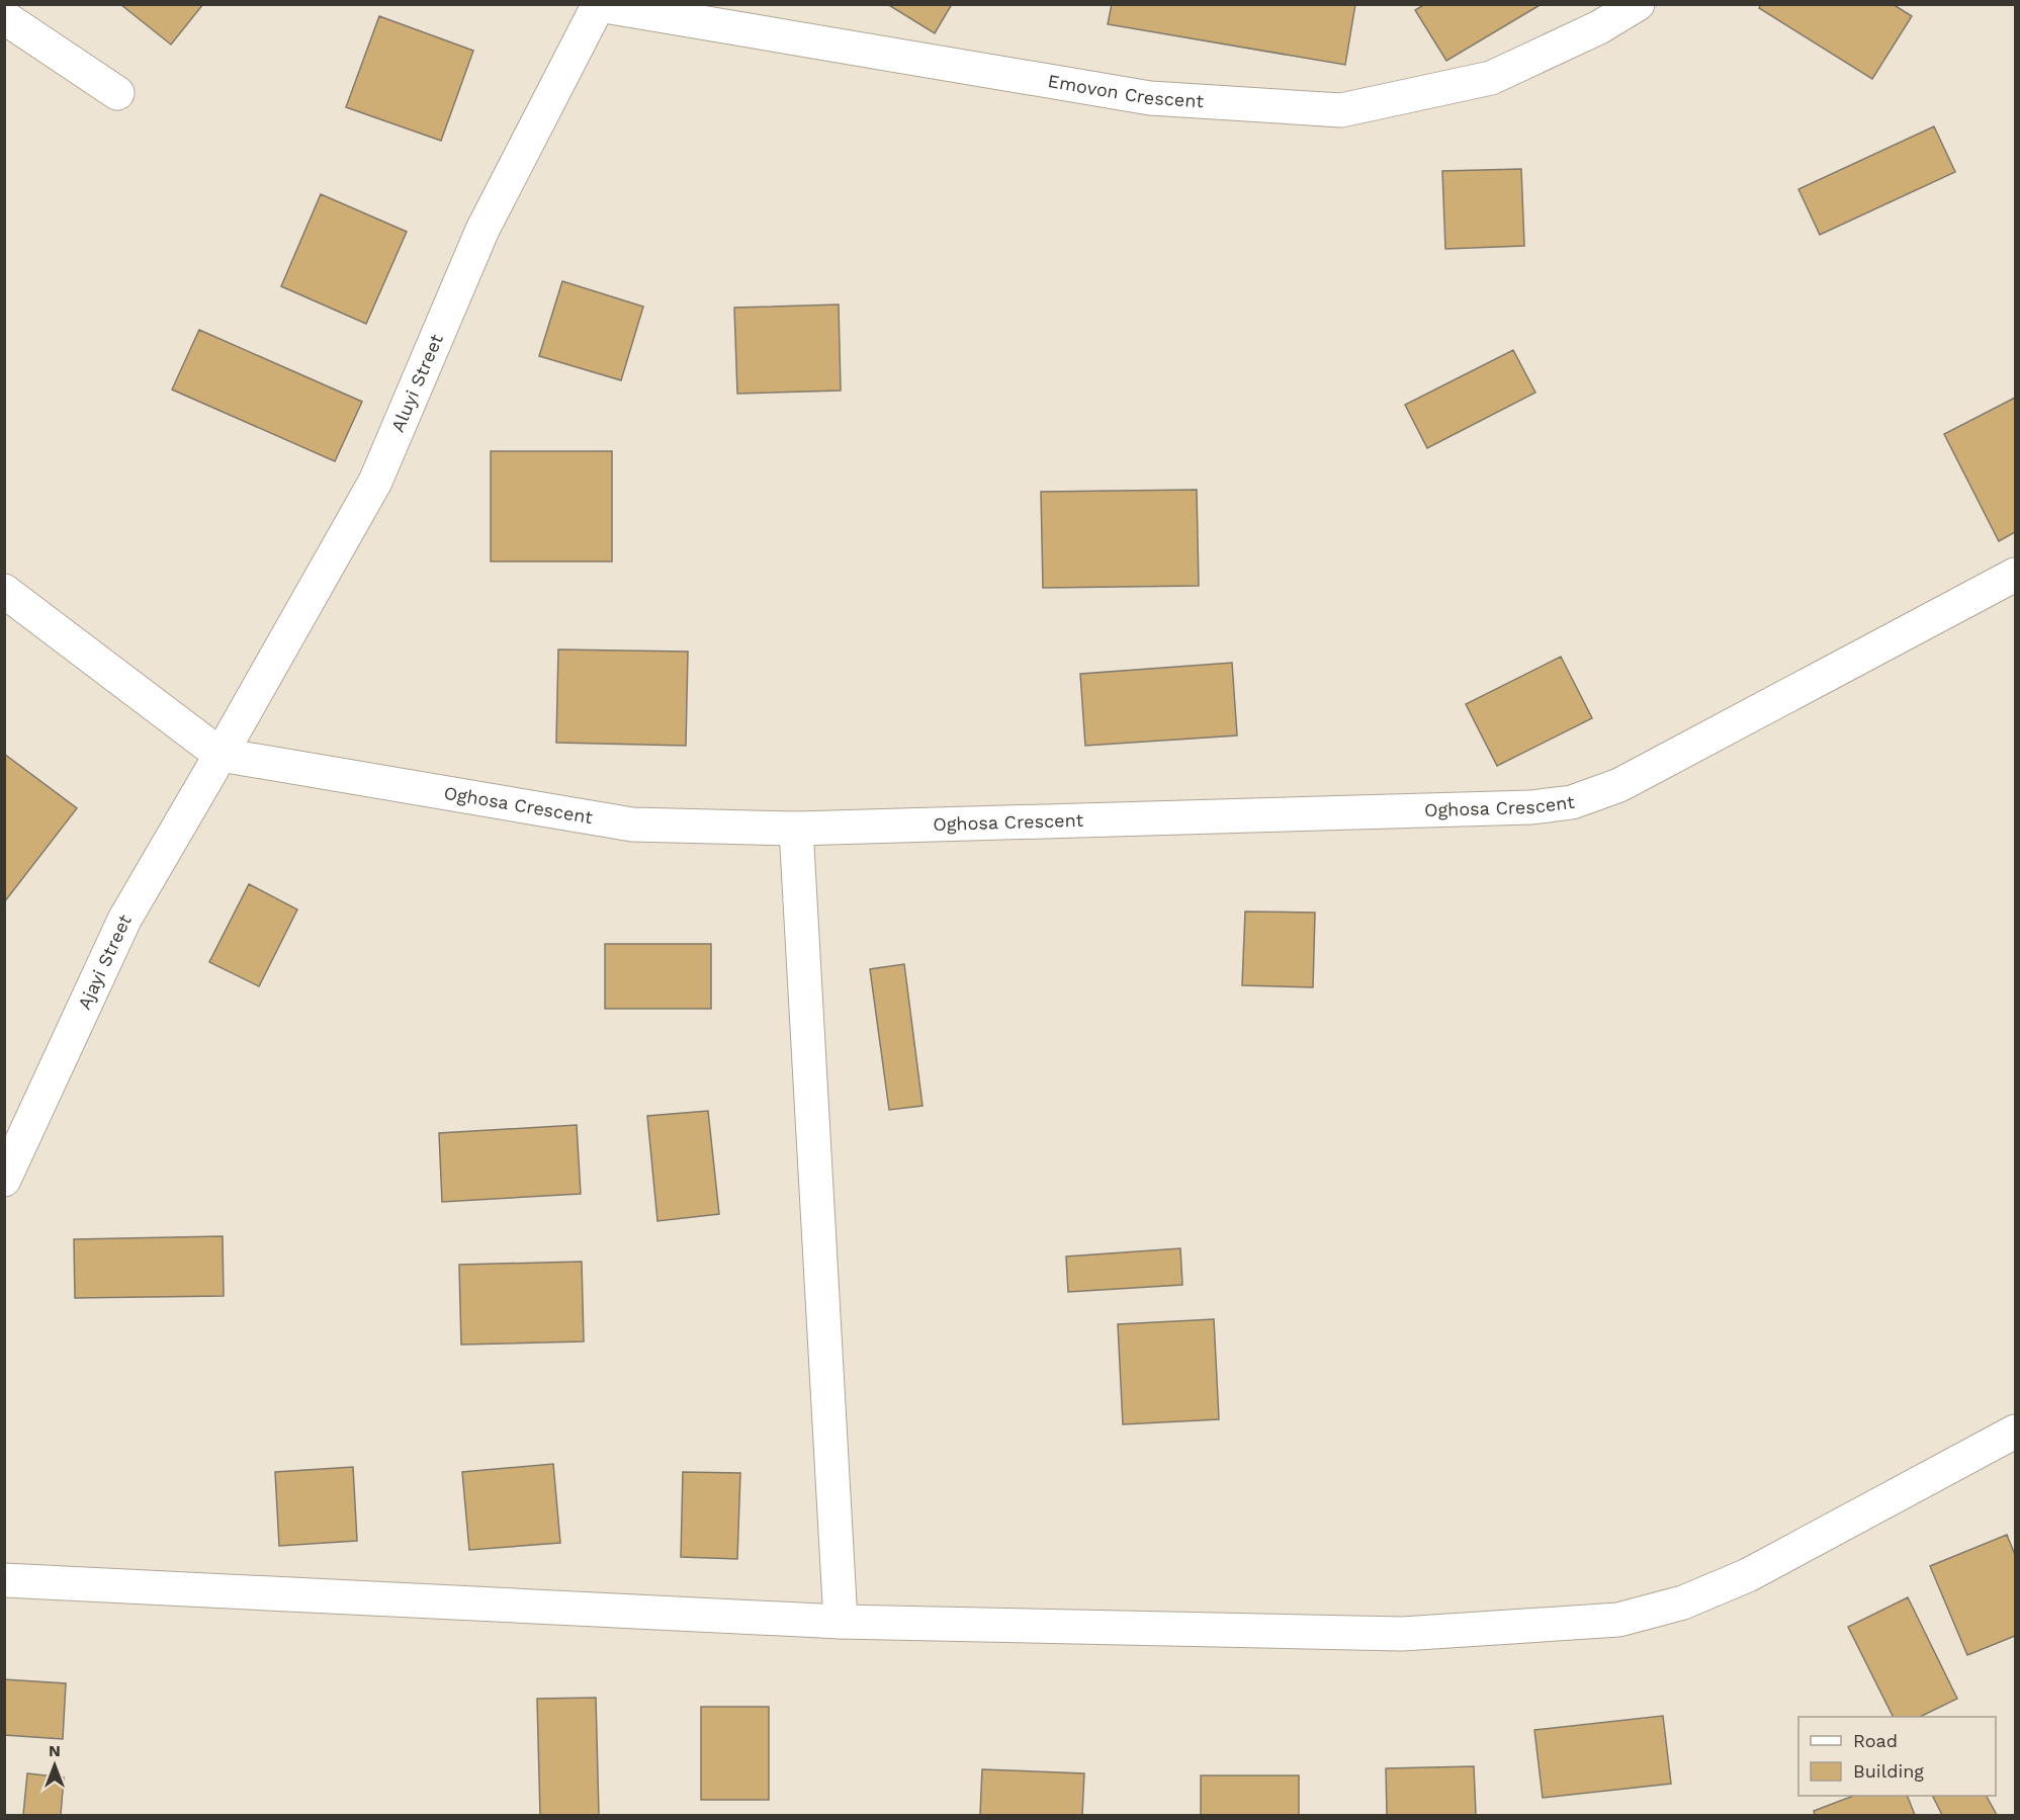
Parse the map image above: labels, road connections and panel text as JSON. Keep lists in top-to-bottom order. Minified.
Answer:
{"streets":{"street":["Emovon Crescent","Aluyi Street","Oghosa Crescent","Ajayi Street"]},"crossings":[["Emovon Crescent","Aluyi Street"],["Aluyi Street","Oghosa Crescent"],["Aluyi Street","Ajayi Street"],["Oghosa Crescent","Ajayi Street"]],"legend":["Road","Building"],"north":"top"}
